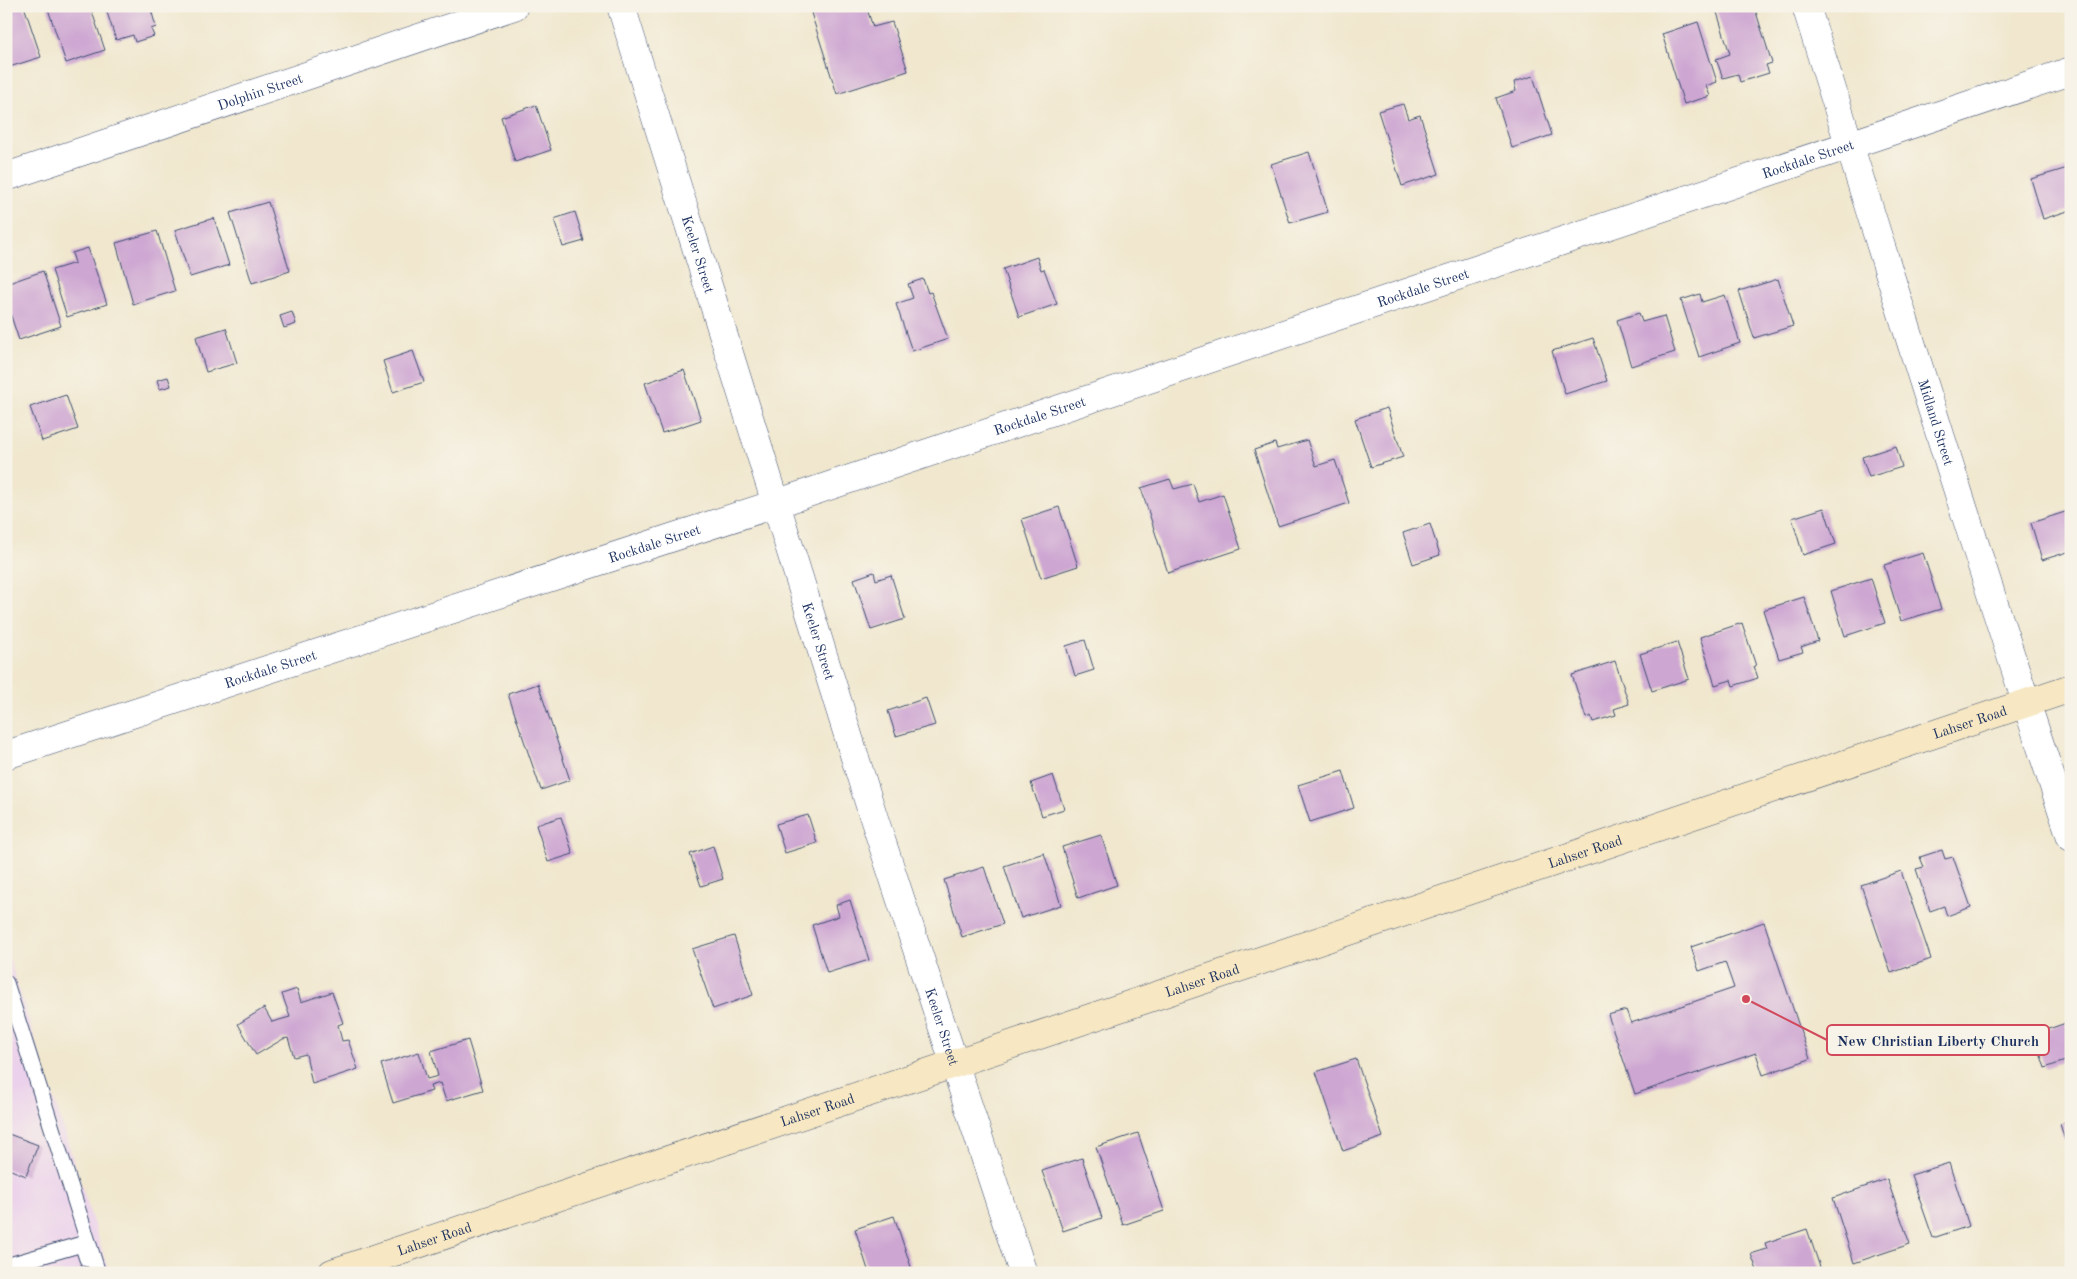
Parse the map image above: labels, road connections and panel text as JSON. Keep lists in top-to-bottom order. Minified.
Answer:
{"streets":{"main road":["Lahser Road"],"street":["Dolphin Street","Rockdale Street","Keeler Street","Midland Street"]},"crossings":[["Rockdale Street","Keeler Street"],["Rockdale Street","Midland Street"],["Keeler Street","Lahser Road"],["Midland Street","Lahser Road"]],"places":["New Christian Liberty Church"]}
